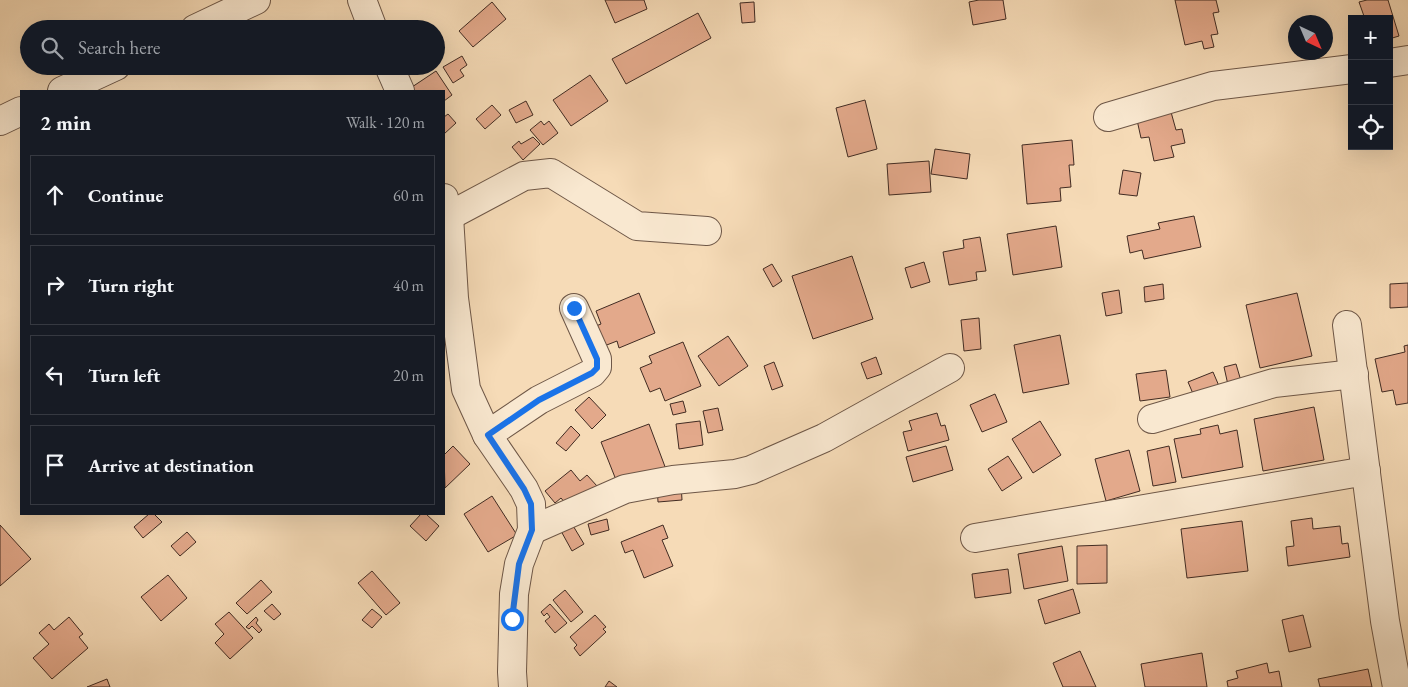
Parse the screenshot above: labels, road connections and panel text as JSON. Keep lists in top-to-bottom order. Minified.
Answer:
{"north":"bottom right","page":{"map_buttons":["+","−"],"search":"Search here","heading":["2 min","Walk · 120 m"],"list":[["Continue","60 m"],["Turn right","40 m"],["Turn left","20 m"],"Arrive at destination"]}}
